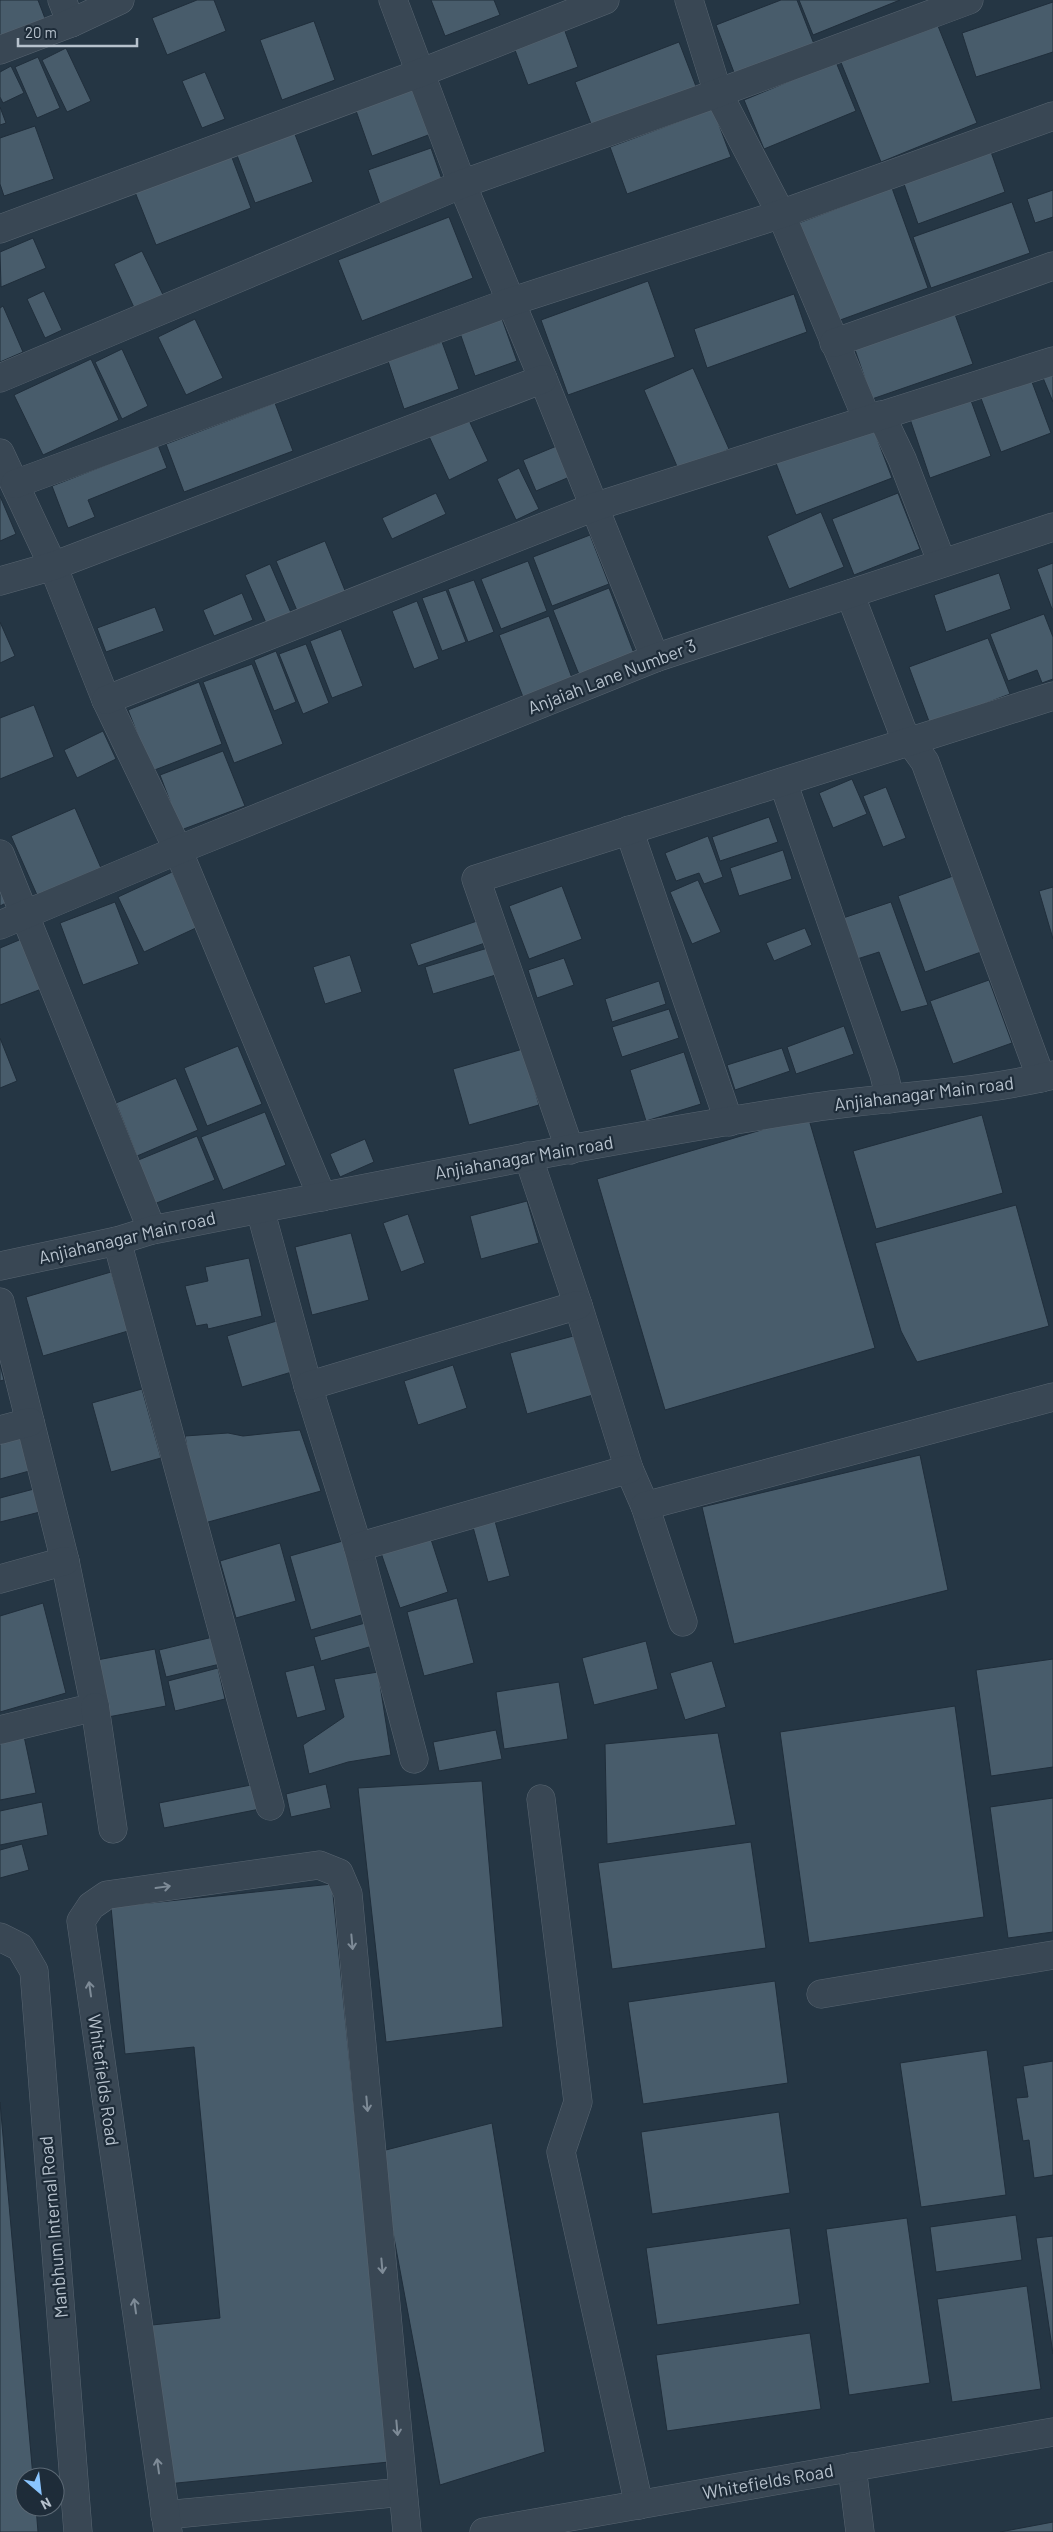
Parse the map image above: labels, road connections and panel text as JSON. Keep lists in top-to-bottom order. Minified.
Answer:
{"streets":{"street":["Anjaiah Lane Number 3","Anjiahanagar Main road","Whitefields Road","Manbhum Internal Road"]},"scale_bar":"20 m","north":"bottom right"}
